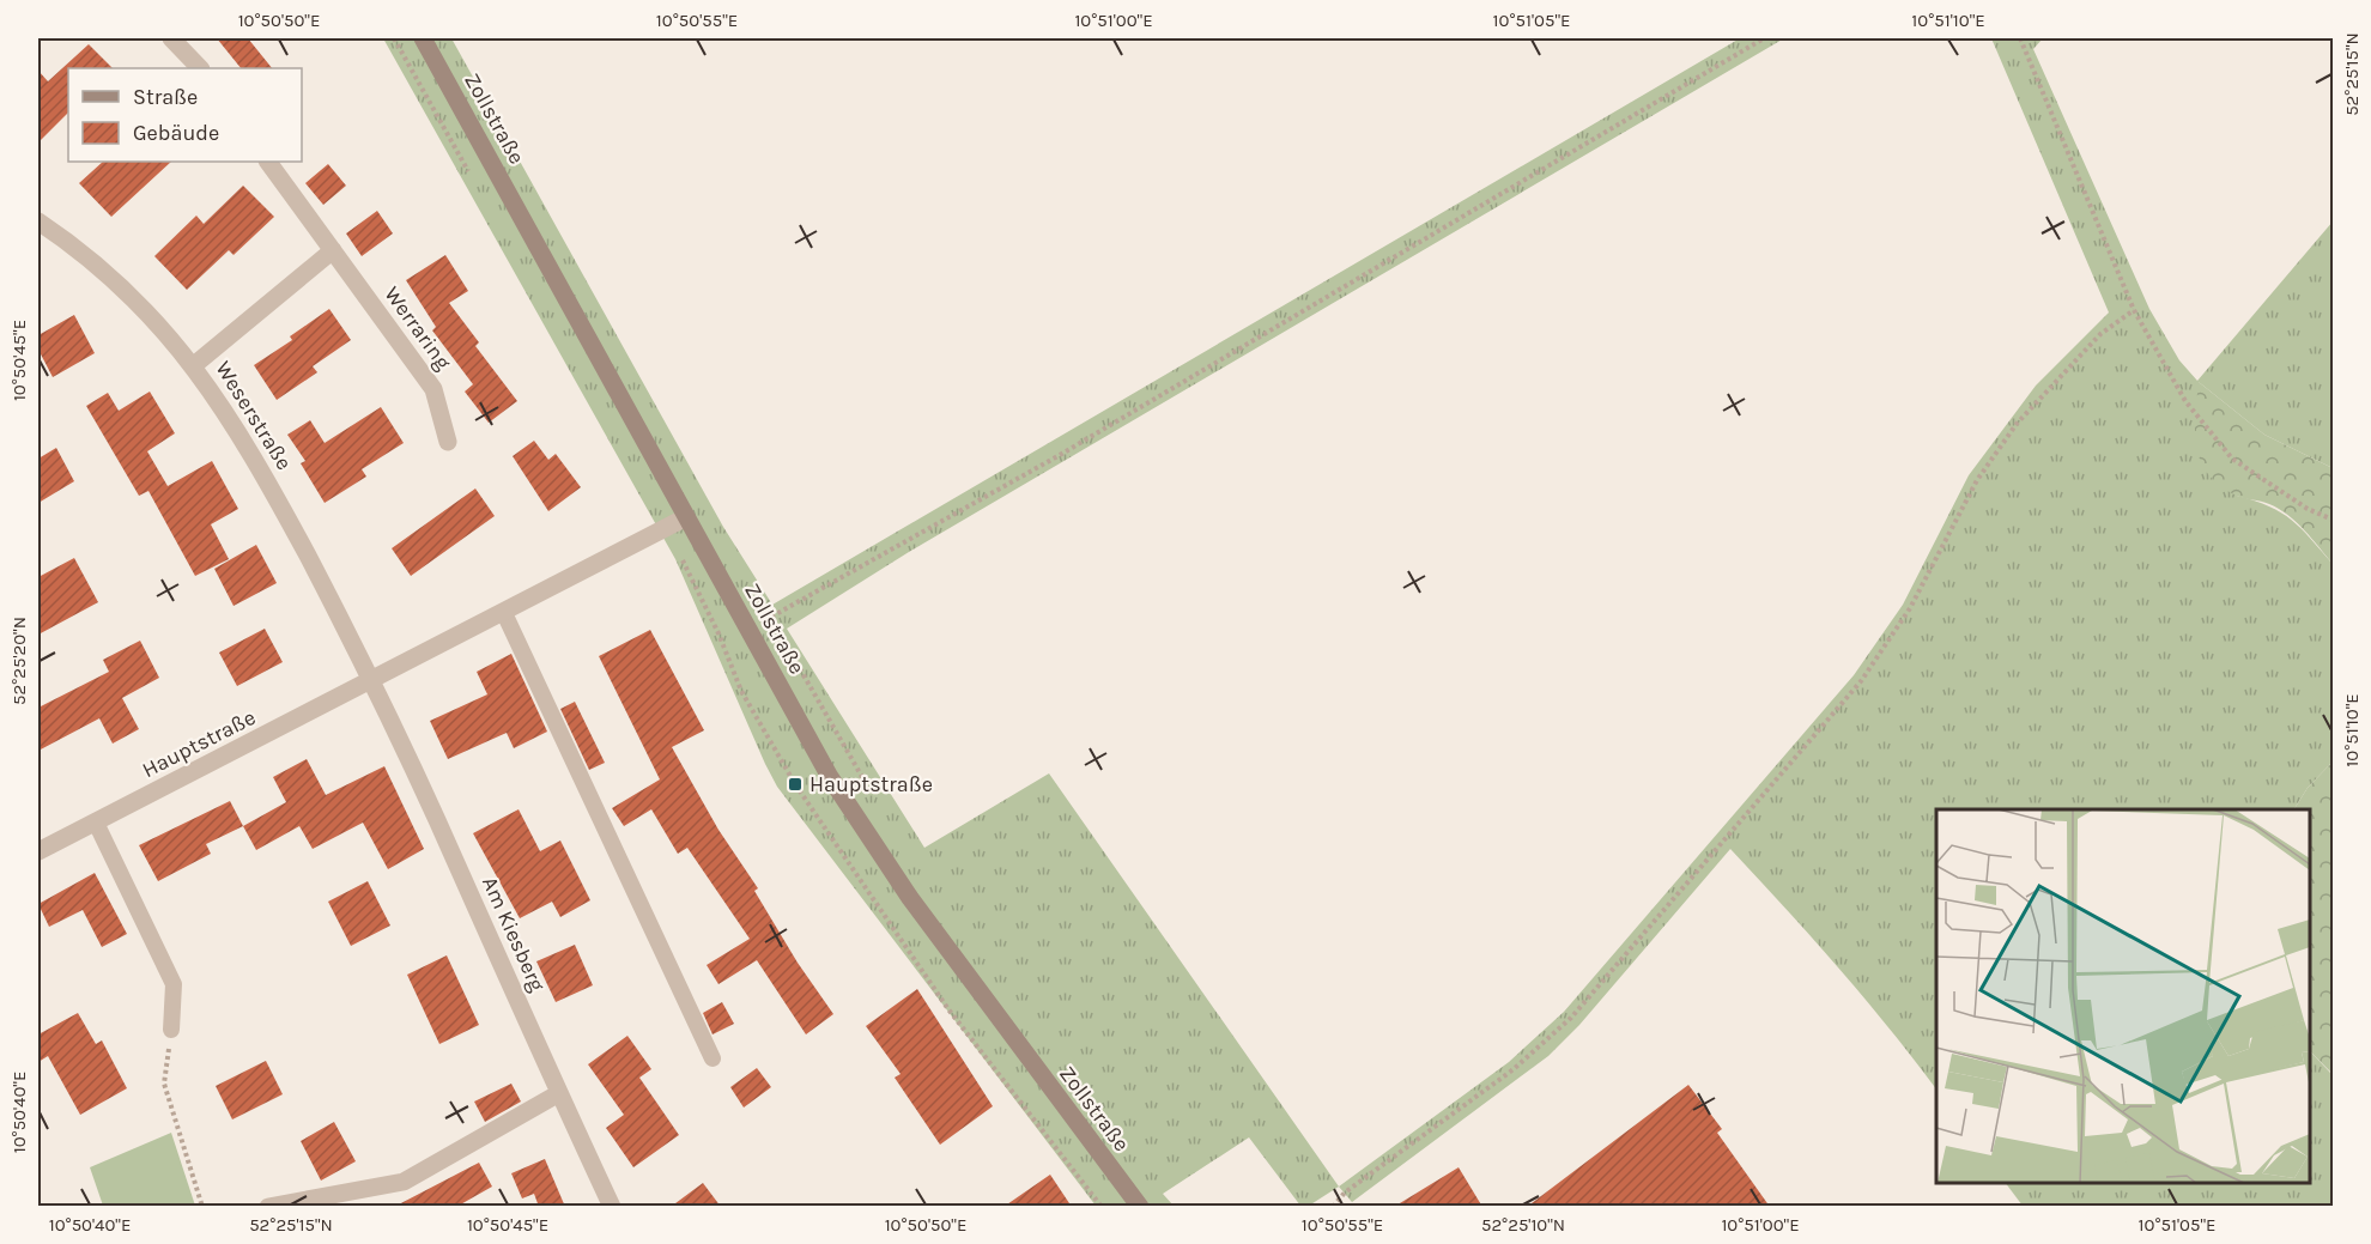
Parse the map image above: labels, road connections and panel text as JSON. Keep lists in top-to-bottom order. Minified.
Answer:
{"streets":{"main road":["Zollstraße"],"street":["Werraring","Weserstraße","Hauptstraße","Am Kiesberg"]},"crossings":[["Zollstraße","Hauptstraße"],["Weserstraße","Hauptstraße"],["Weserstraße","Am Kiesberg"],["Hauptstraße","Am Kiesberg"]],"places":{"transit":["Hauptstraße"]},"legend":["Straße","Gebäude"],"coordinates":["10°50'50\"E","10°50'55\"E","10°51'00\"E","10°51'05\"E","10°51'10\"E","52°25'15\"N","10°50'45\"E","52°25'20\"N","10°50'40\"E","52°25'10\"N"]}
